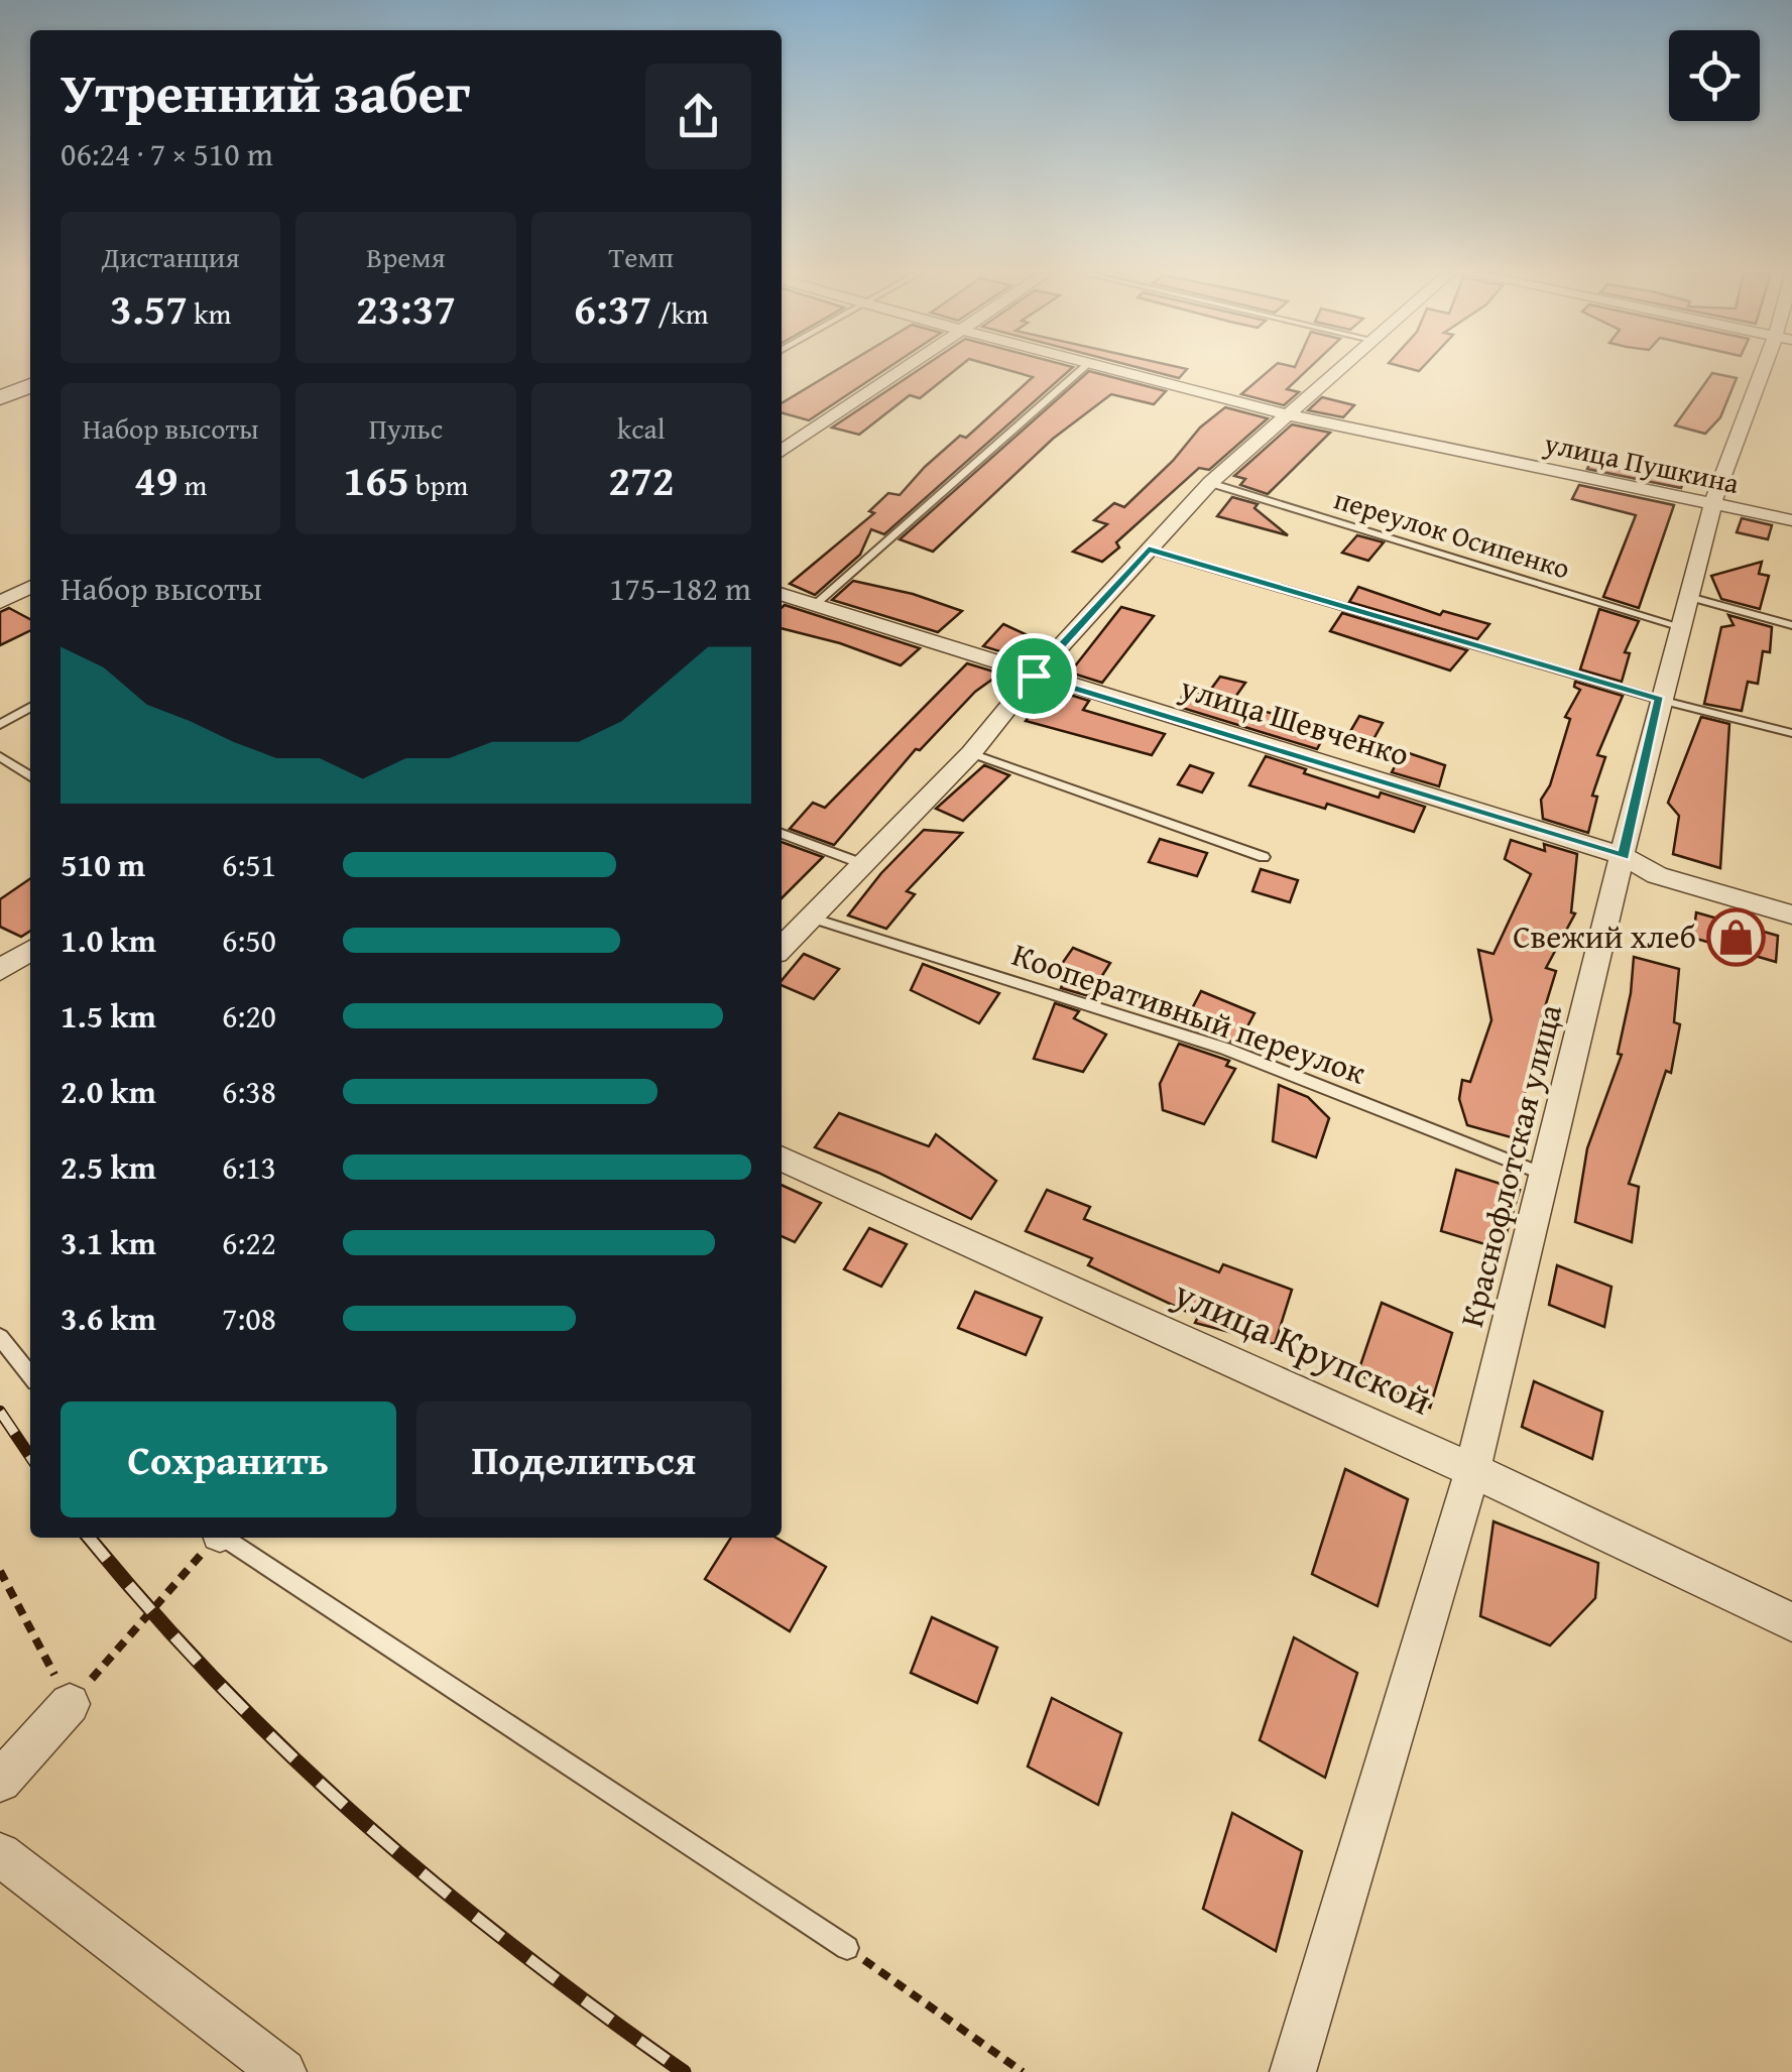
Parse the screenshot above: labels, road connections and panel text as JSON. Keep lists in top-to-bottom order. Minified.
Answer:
{"streets":{"street":["улица Пушкина","улица Шевченко","Краснофлотская улица","улица Крупской"],"lane":["переулок Осипенко","Кооперативный переулок"]},"crossings":[["улица Пушкина","Краснофлотская улица"],["переулок Осипенко","Краснофлотская улица"],["улица Шевченко","Краснофлотская улица"],["Кооперативный переулок","Краснофлотская улица"],["Краснофлотская улица","улица Крупской"]],"places":{"shop":["Свежий хлеб"]},"page":{"heading":["Утренний забег","06:24 · 7 × 510 m"],"stats":[["Дистанция","3.57 km"],["Время","23:37"],["Темп","6:37 /km"],["Набор высоты","49 m"],["Пульс","165 bpm"],["kcal","272"]],"chart":["Набор высоты","175–182 m"],"list":[{"name":"510 m","note":"6:51"},{"name":"1.0 km","note":"6:50"},{"name":"1.5 km","note":"6:20"},{"name":"2.0 km","note":"6:38"},{"name":"2.5 km","note":"6:13"},{"name":"3.1 km","note":"6:22"},{"name":"3.6 km","note":"7:08"}],"buttons":["Сохранить","Поделиться"]}}
